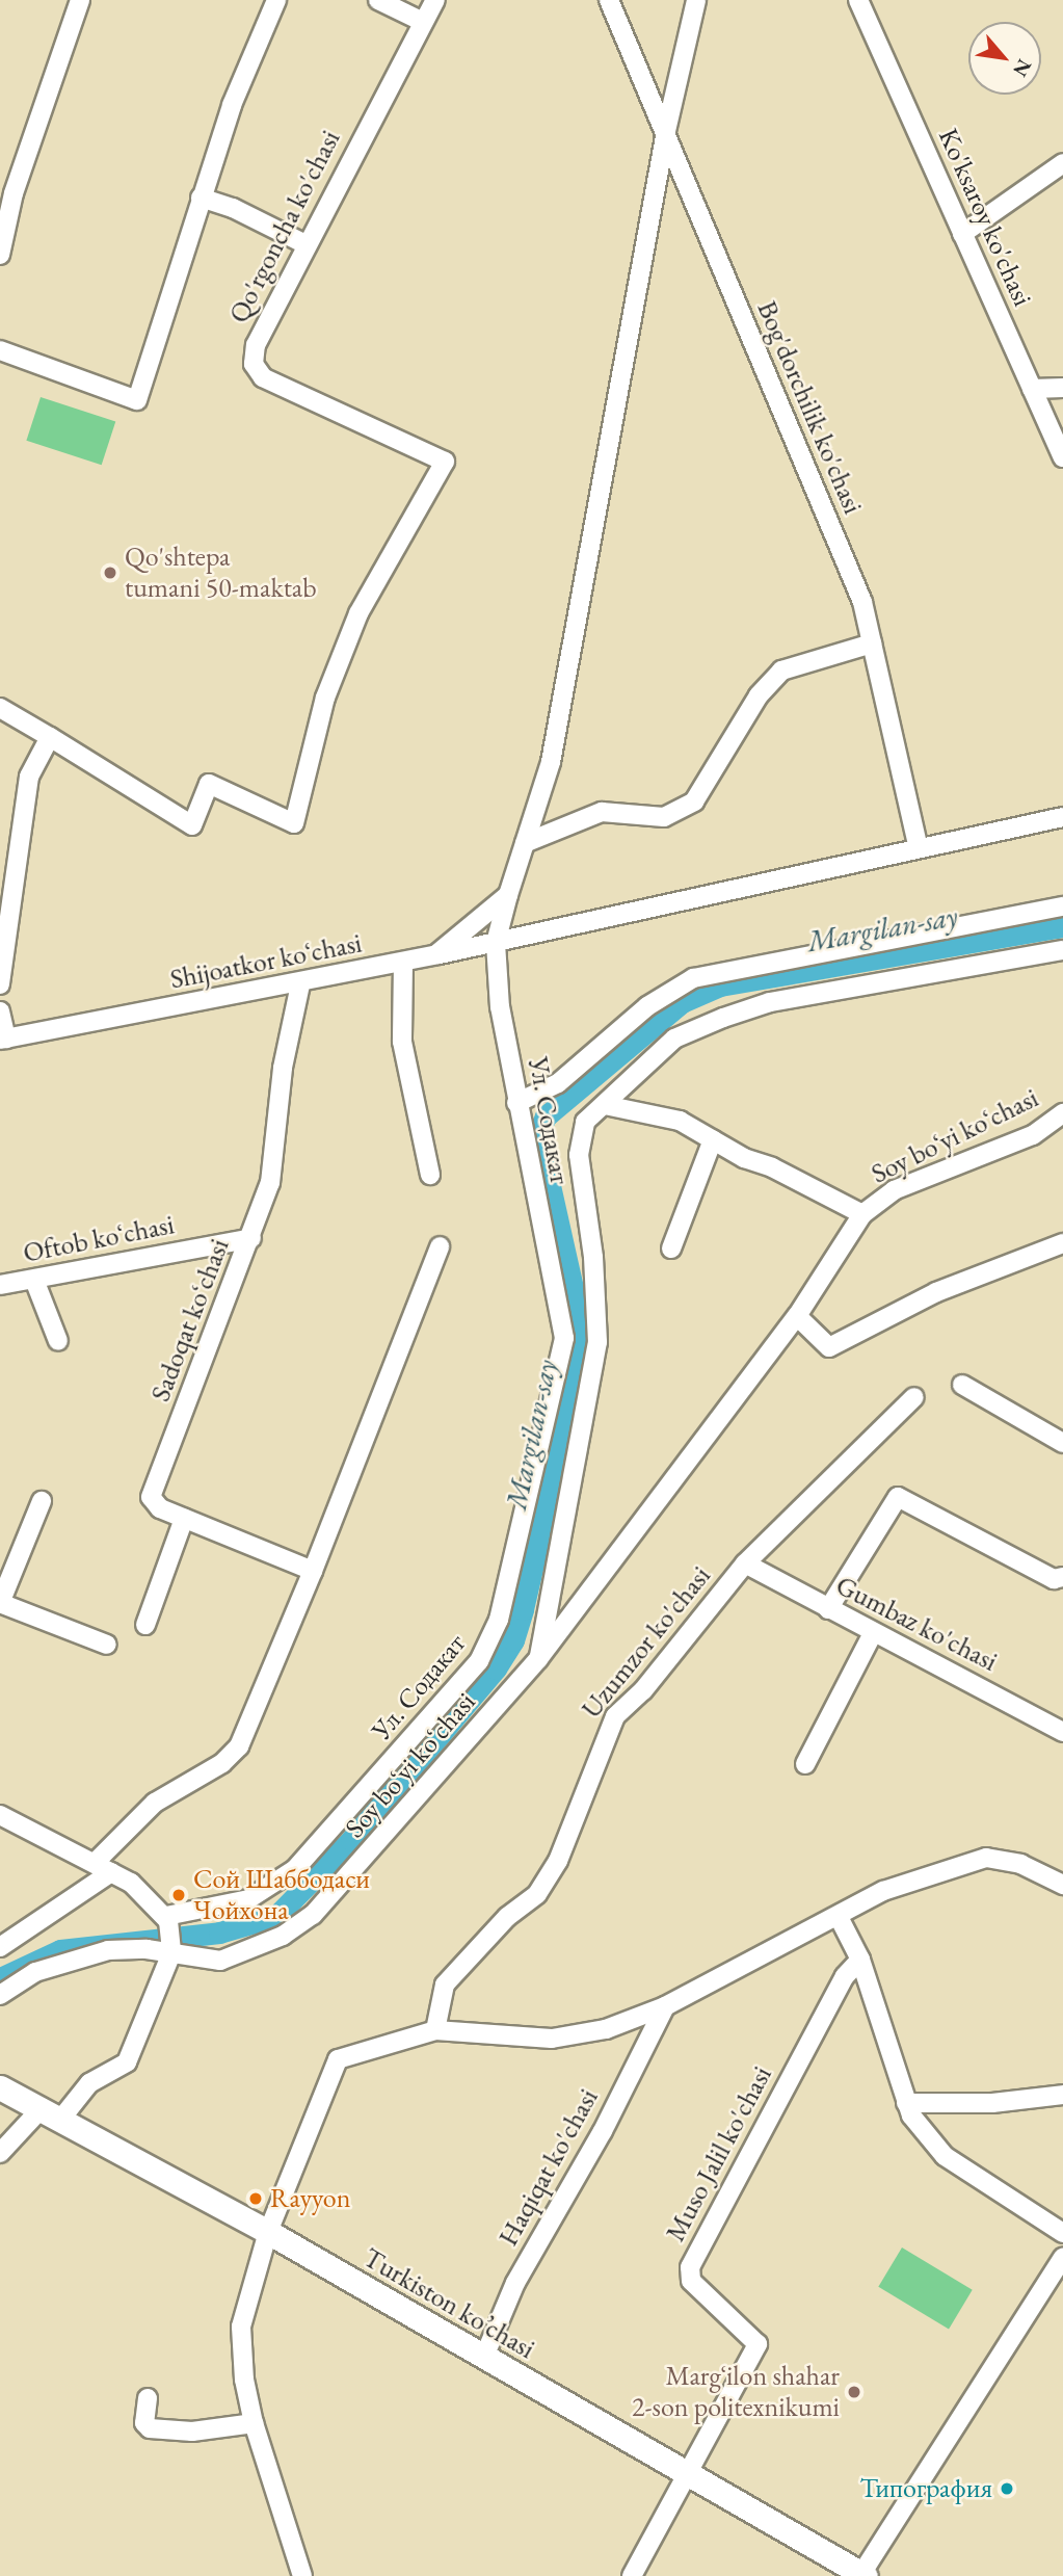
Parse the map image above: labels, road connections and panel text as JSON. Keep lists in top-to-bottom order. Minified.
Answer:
{"streets":{"main road":["Turkiston ko’chasi"],"street":["Ko'ksaroy ko'chasi","Qo'rgoncha ko'chasi","Bog'dorchilik ko'chasi","Shijoatkor koʻchasi","Ул. Содакат","Soy boʻyi koʻchasi","Oftob koʻchasi","Sadoqat koʻchasi","Gumbaz ko'chasi","Uzumzor ko'chasi","Muso Jalil ko'chasi","Haqiqat ko'chasi"]},"crossings":[["Bog'dorchilik ko'chasi","Ул. Содакат"],["Shijoatkor koʻchasi","Ул. Содакат"],["Shijoatkor koʻchasi","Sadoqat koʻchasi"],["Oftob koʻchasi","Sadoqat koʻchasi"],["Gumbaz ko'chasi","Uzumzor ko'chasi"],["Muso Jalil ko'chasi","Turkiston ko’chasi"],["Haqiqat ko'chasi","Turkiston ko’chasi"]],"water":["Margilan-say"],"places":["Qo'shtepa tumani 50-maktab","Сой Шаббодаси Чойхона","Rayyon","Margʻilon shahar 2-son politexnikumi","Типография"],"north":"bottom right"}
